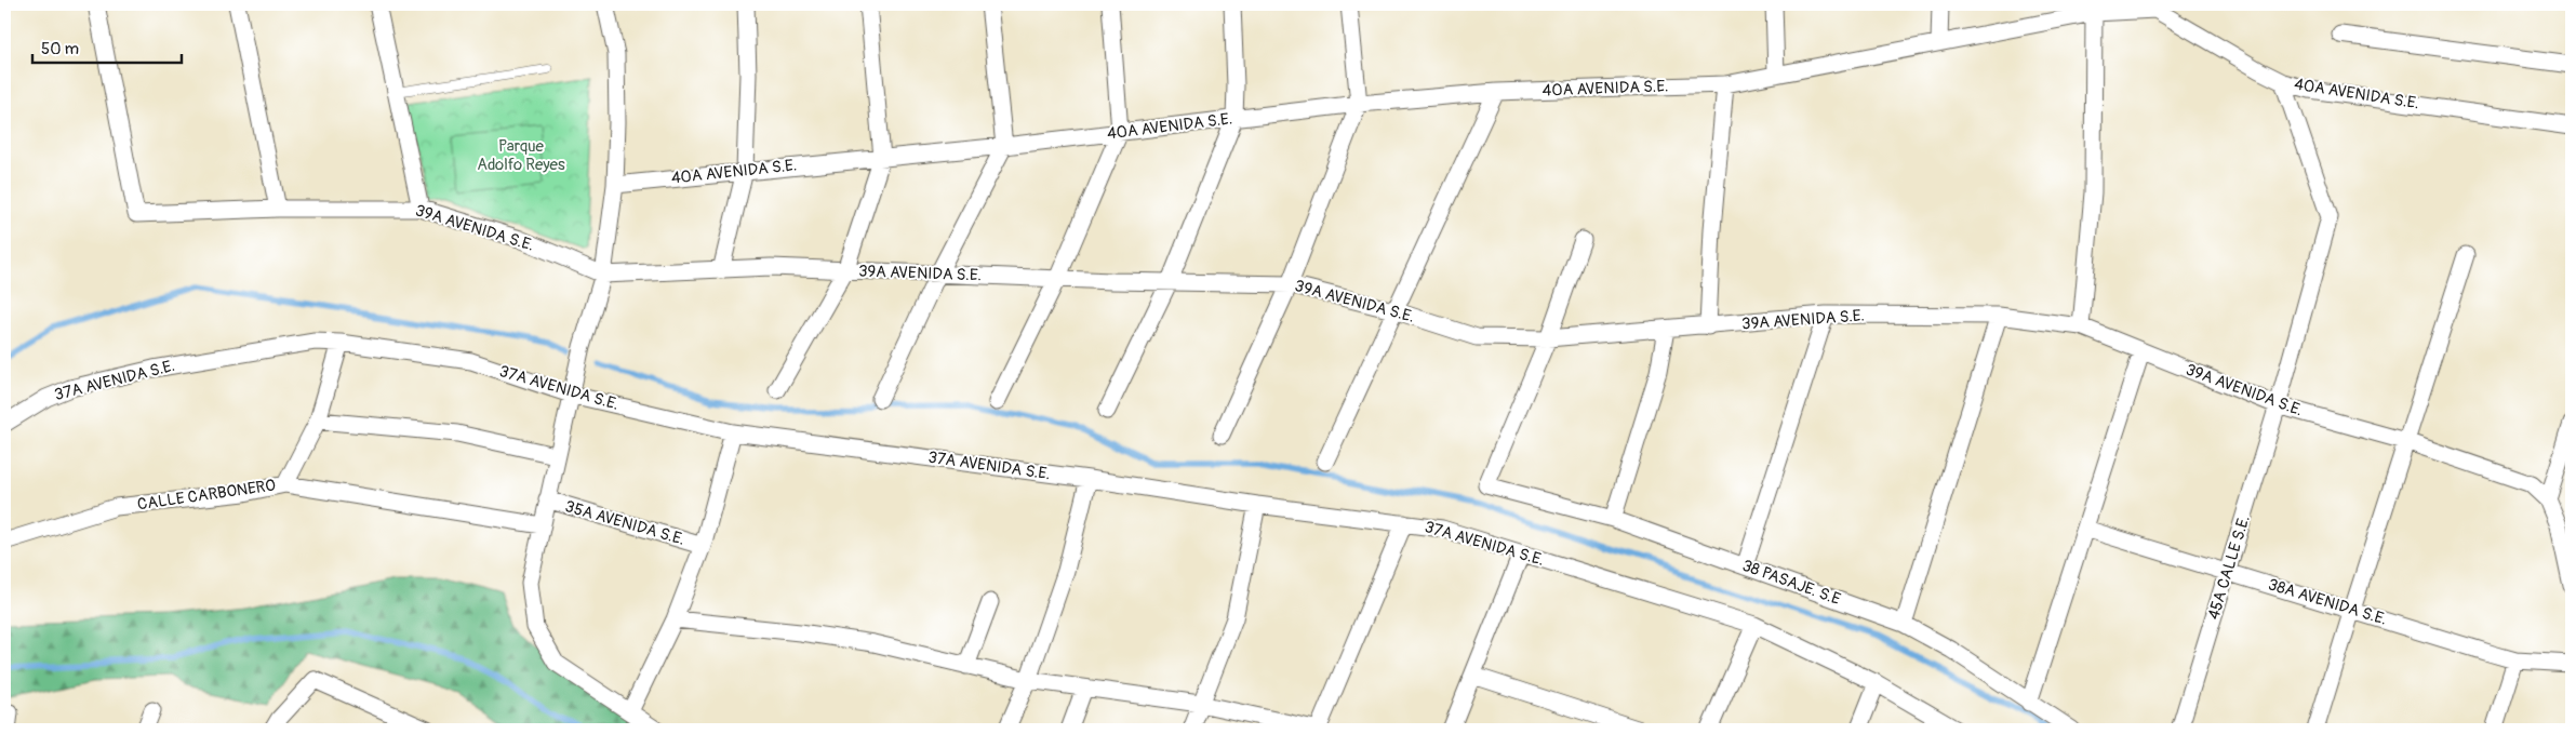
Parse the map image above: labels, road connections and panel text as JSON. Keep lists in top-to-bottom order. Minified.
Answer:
{"streets":{"street":["40A AVENIDA S.E.","39A AVENIDA S.E.","37A AVENIDA S.E.","CALLE CARBONERO","35A AVENIDA S.E.","45A CALLE S.E.","38 PASAJE. S.E","38A AVENIDA S.E."]},"crossings":[["40A AVENIDA S.E.","45A CALLE S.E."],["39A AVENIDA S.E.","45A CALLE S.E."],["39A AVENIDA S.E.","38 PASAJE. S.E"],["45A CALLE S.E.","38A AVENIDA S.E."]],"parks":["Parque Adolfo Reyes"],"scale_bar":"50 m"}
